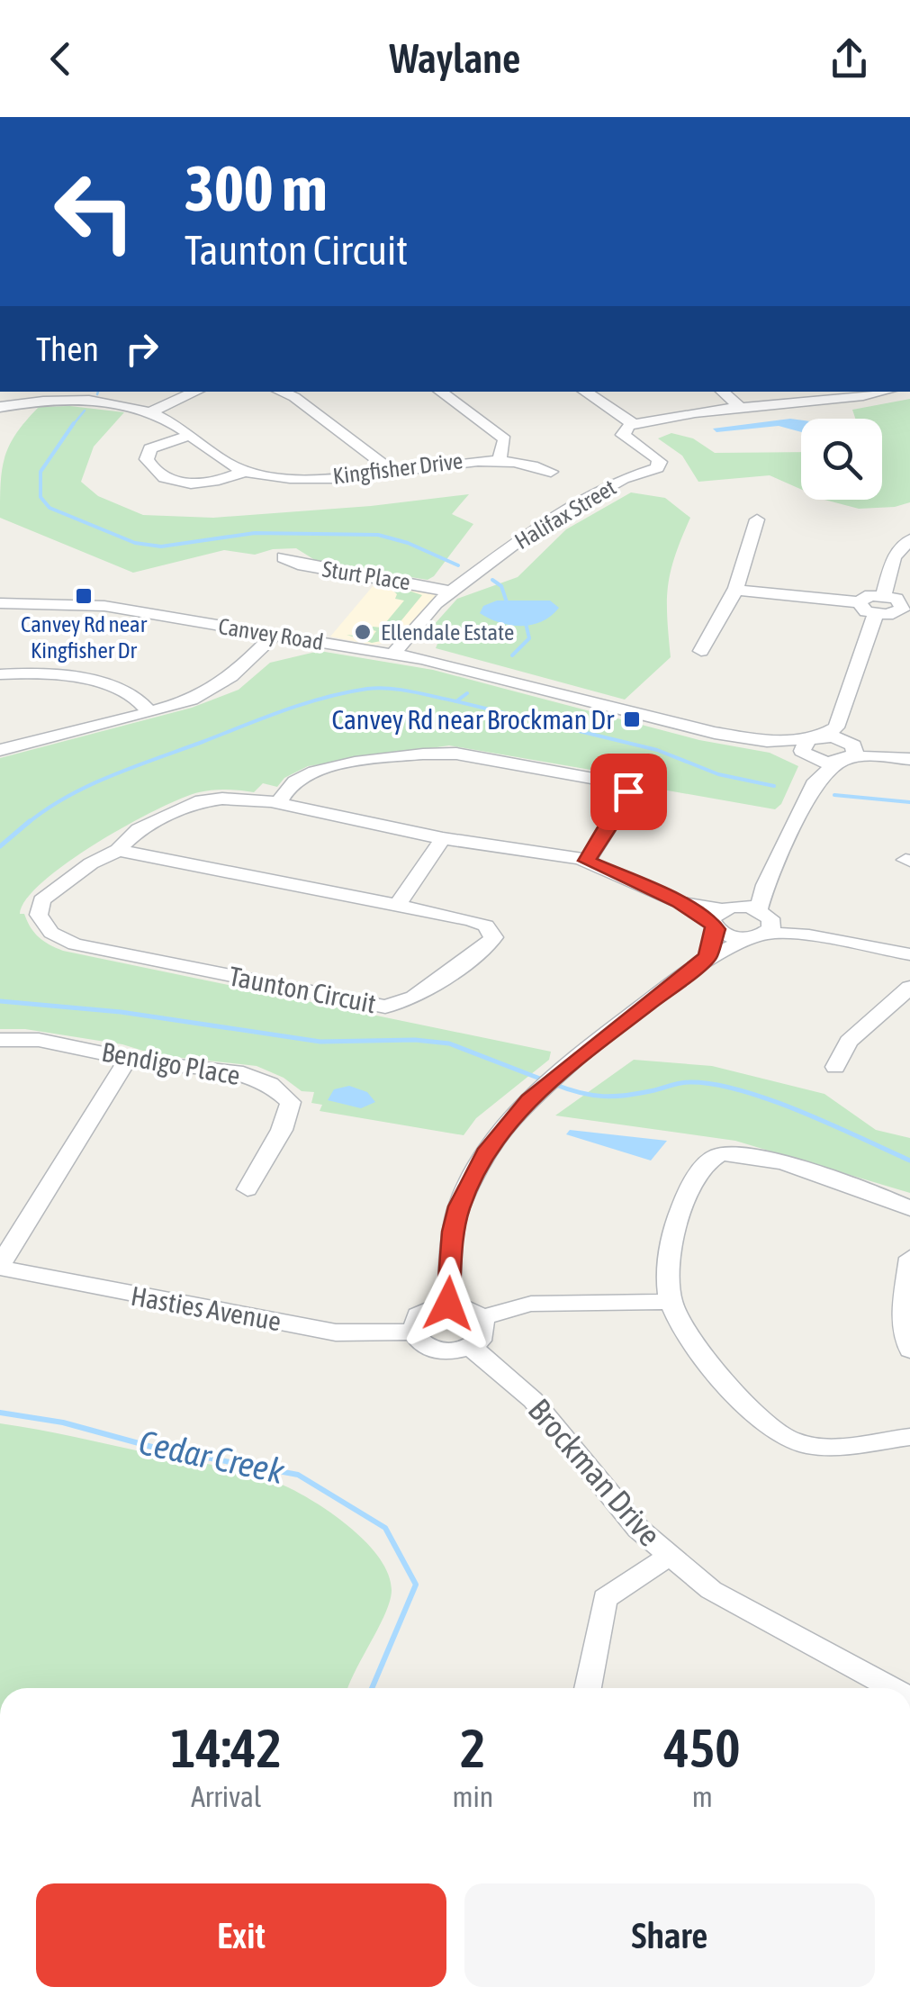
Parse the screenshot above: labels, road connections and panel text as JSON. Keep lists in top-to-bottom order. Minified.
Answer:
{"streets":{"street":["Kingfisher Drive","Halifax Street","Sturt Place","Canvey Road","Taunton Circuit","Bendigo Place","Hasties Avenue","Brockman Drive"]},"crossings":[["Halifax Street","Sturt Place"],["Halifax Street","Canvey Road"],["Hasties Avenue","Brockman Drive"]],"water":["Cedar Creek"],"places":{"transit":["Canvey Rd near Kingfisher Dr","Canvey Rd near Brockman Dr"],"other":["Ellendale Estate"]},"page":{"header":"Waylane","turn":["300 m","Taunton Circuit"],"then":"Then","eta":["14:42","Arrival","2","min","450","m"],"buttons":["Exit","Share"]}}
